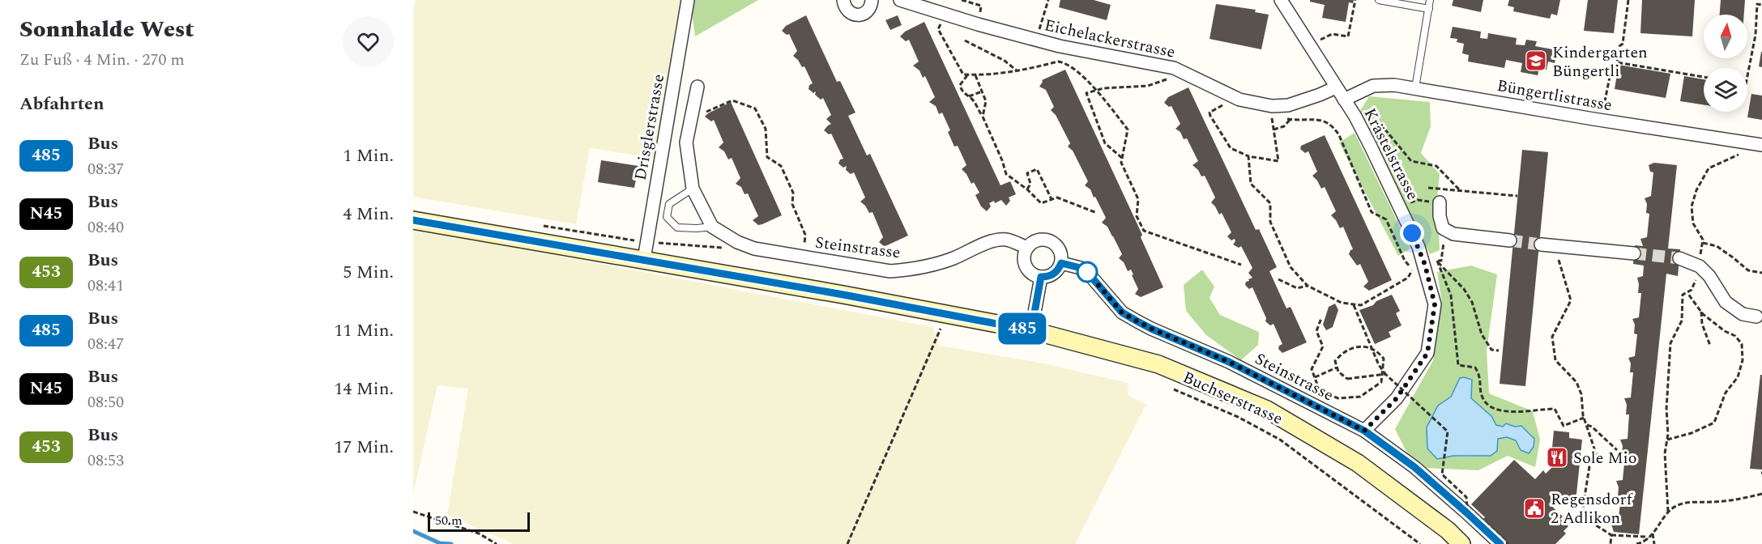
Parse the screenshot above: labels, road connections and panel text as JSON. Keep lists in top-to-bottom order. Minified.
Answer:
{"streets":{"main road":["Buchserstrasse"],"street":["Eichelackerstrasse","Büngertlistrasse","Drisglerstrasse","Krästelstrasse","Steinstrasse"]},"crossings":[["Eichelackerstrasse","Krästelstrasse"],["Büngertlistrasse","Krästelstrasse"],["Drisglerstrasse","Buchserstrasse"],["Krästelstrasse","Steinstrasse"]],"places":{"school or university":["Kindergarten Büngertli"],"restaurant":["Sole Mio"],"public building":["Regensdorf 2 Adlikon"]},"lines":["bus line 485"],"scale_bar":"50 m","north":"top","page":{"heading":[["Sonnhalde West","Zu Fuß · 4 Min. · 270 m"],"Abfahrten"],"on_map":"485","list":[{"mark":"485","name":"Bus","note":"08:37","value":"1 Min."},{"mark":"N45","name":"Bus","note":"08:40","value":"4 Min."},{"mark":"453","name":"Bus","note":"08:41","value":"5 Min."},{"mark":"485","name":"Bus","note":"08:47","value":"11 Min."},{"mark":"N45","name":"Bus","note":"08:50","value":"14 Min."},{"mark":"453","name":"Bus","note":"08:53","value":"17 Min."}],"scale":"50 m"}}
